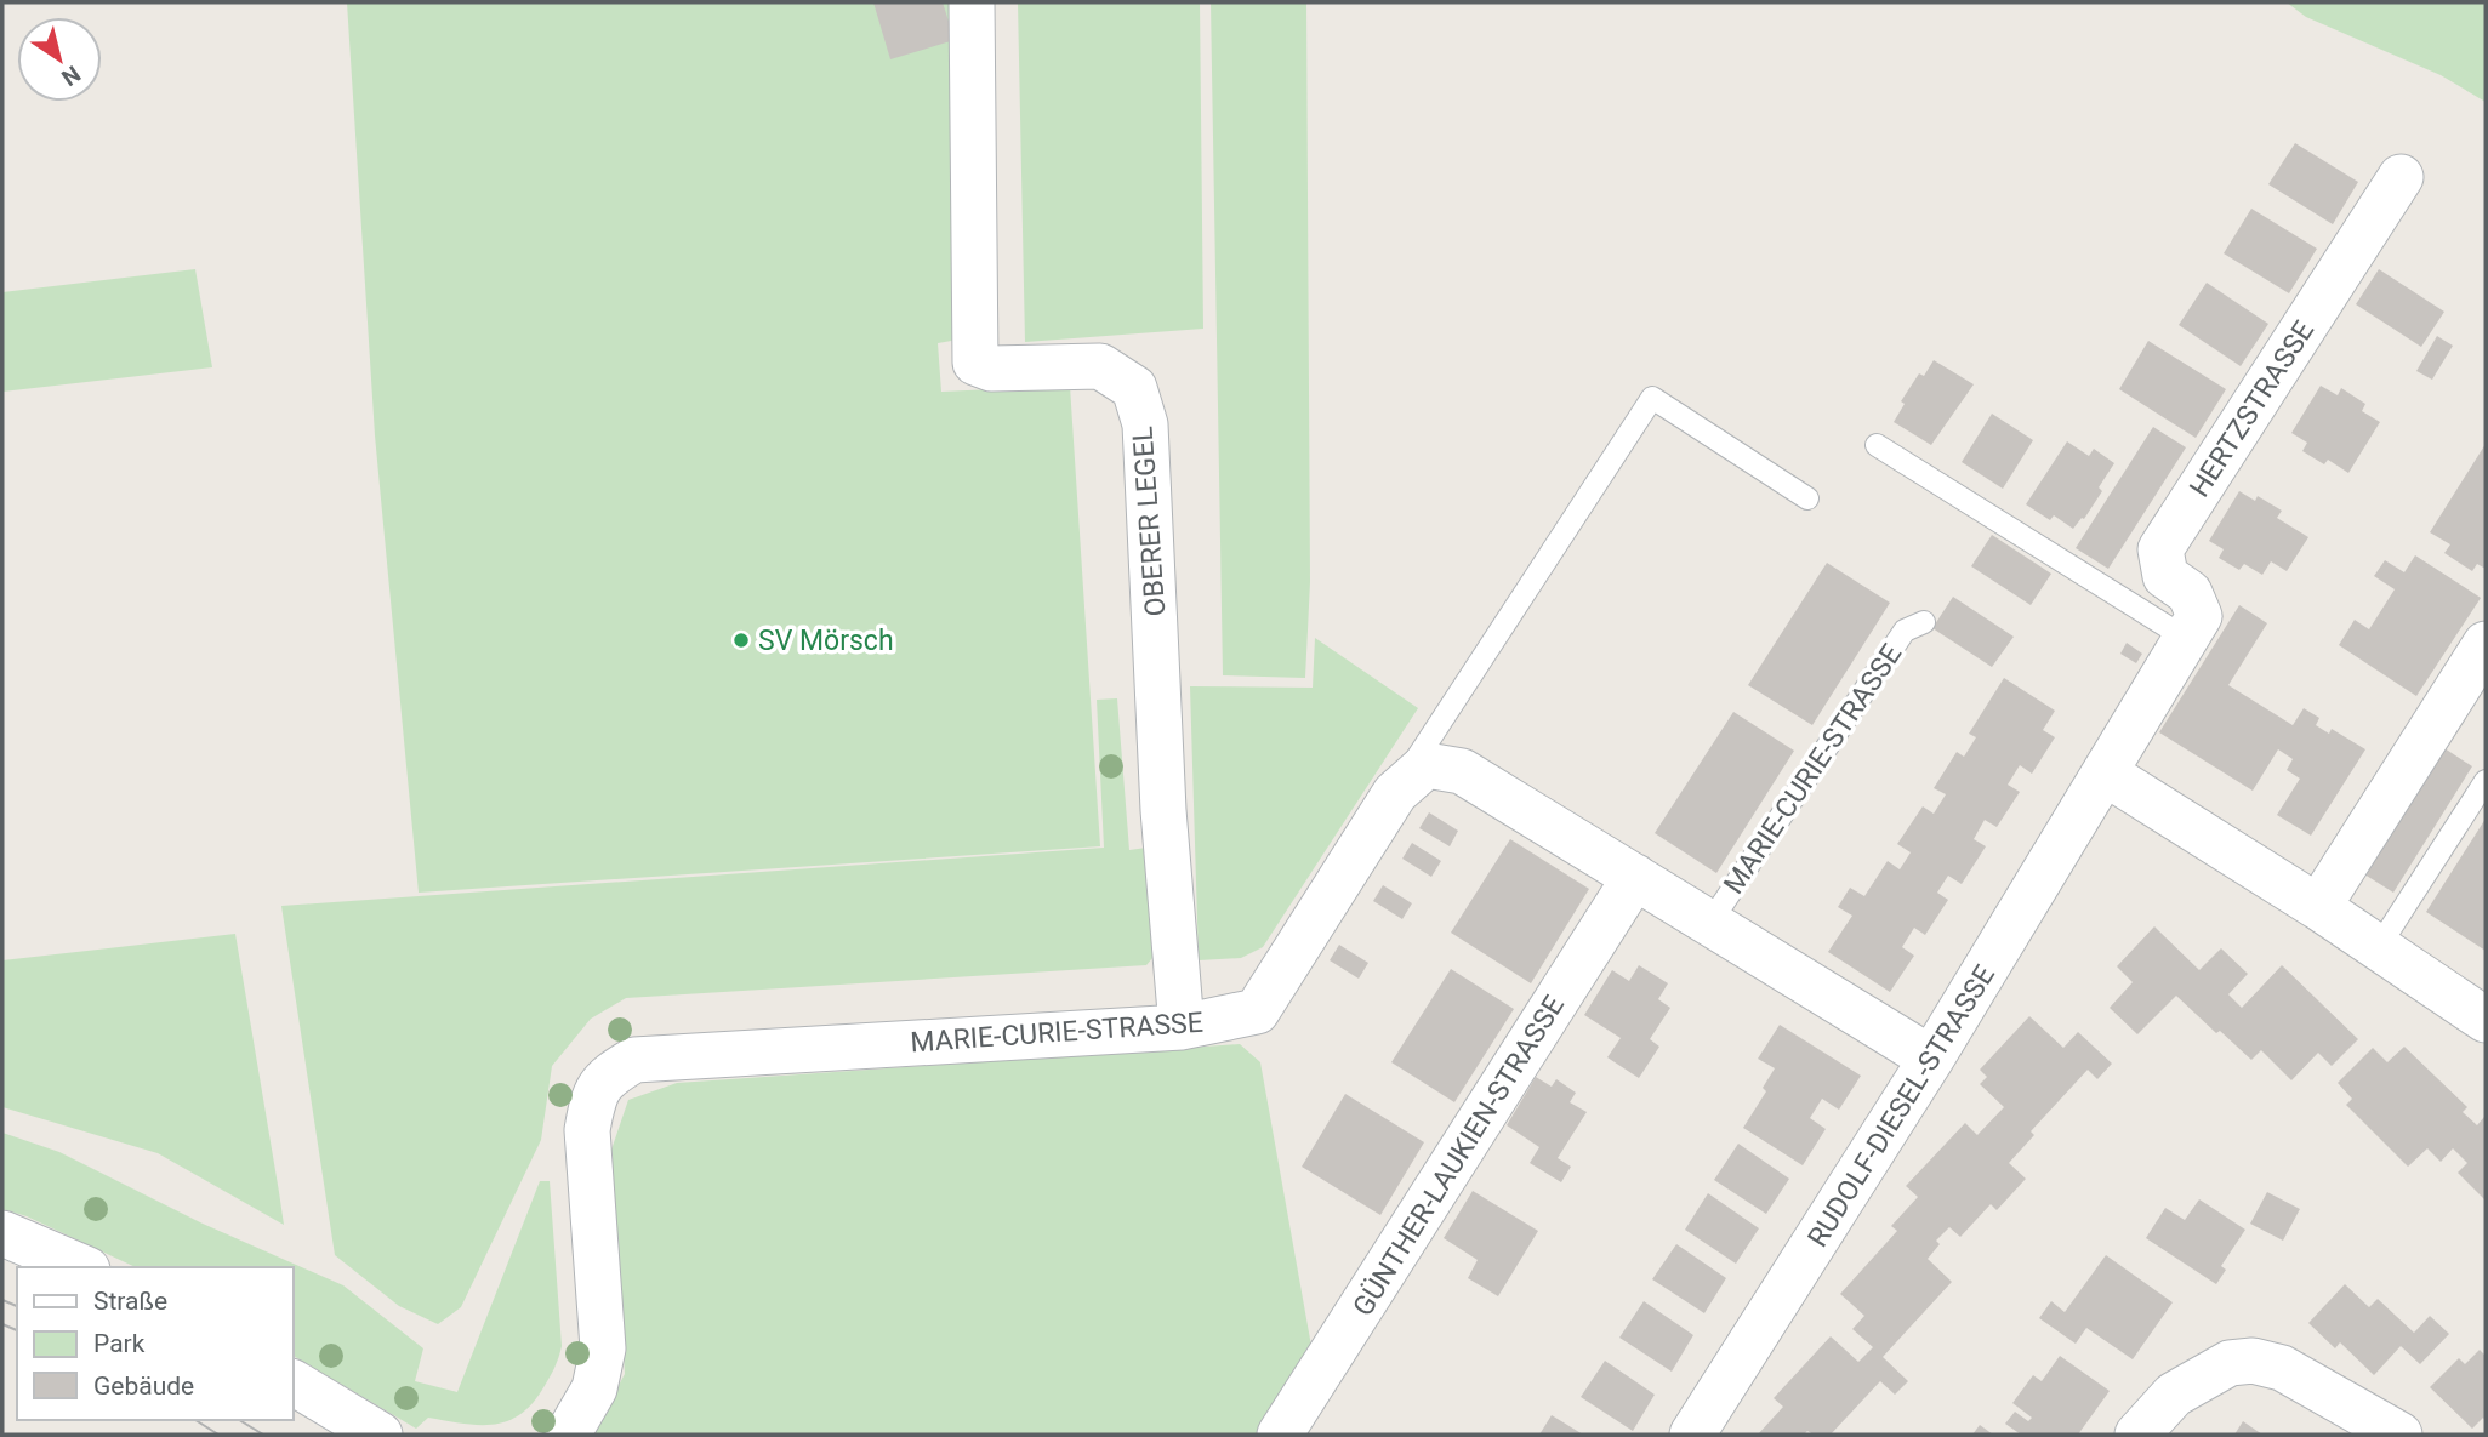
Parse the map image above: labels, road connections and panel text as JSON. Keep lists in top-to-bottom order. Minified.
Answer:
{"streets":{"street":["HERTZSTRASSE","OBERER LEGEL","MARIE-CURIE-STRASSE","RUDOLF-DIESEL-STRASSE","GÜNTHER-LAUKIEN-STRASSE"]},"crossings":[["HERTZSTRASSE","RUDOLF-DIESEL-STRASSE"],["OBERER LEGEL","MARIE-CURIE-STRASSE"],["MARIE-CURIE-STRASSE","RUDOLF-DIESEL-STRASSE"],["MARIE-CURIE-STRASSE","GÜNTHER-LAUKIEN-STRASSE"]],"places":["SV Mörsch"],"legend":["Straße","Park","Gebäude"],"north":"bottom right"}
